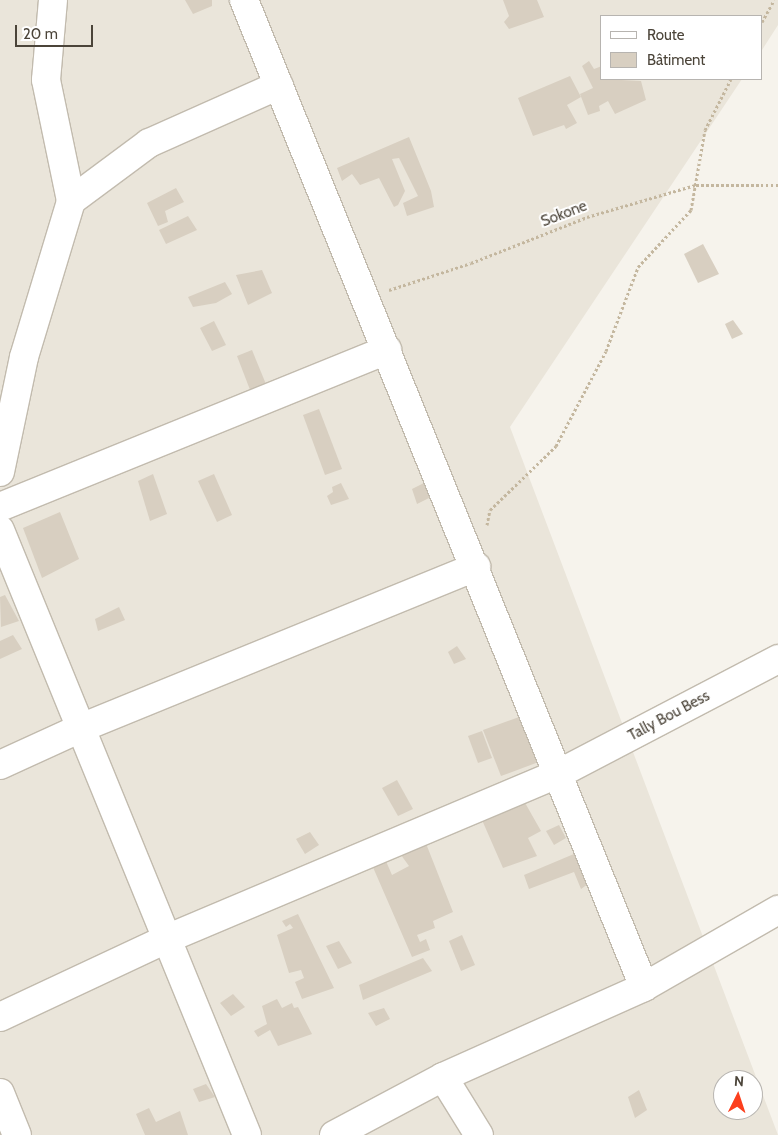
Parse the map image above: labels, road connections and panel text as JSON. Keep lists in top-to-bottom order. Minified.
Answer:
{"streets":{"street":["Tally Bou Bess"],"path":["Sokone"]},"legend":["Route","Bâtiment"],"scale_bar":"20 m","north":"top"}
